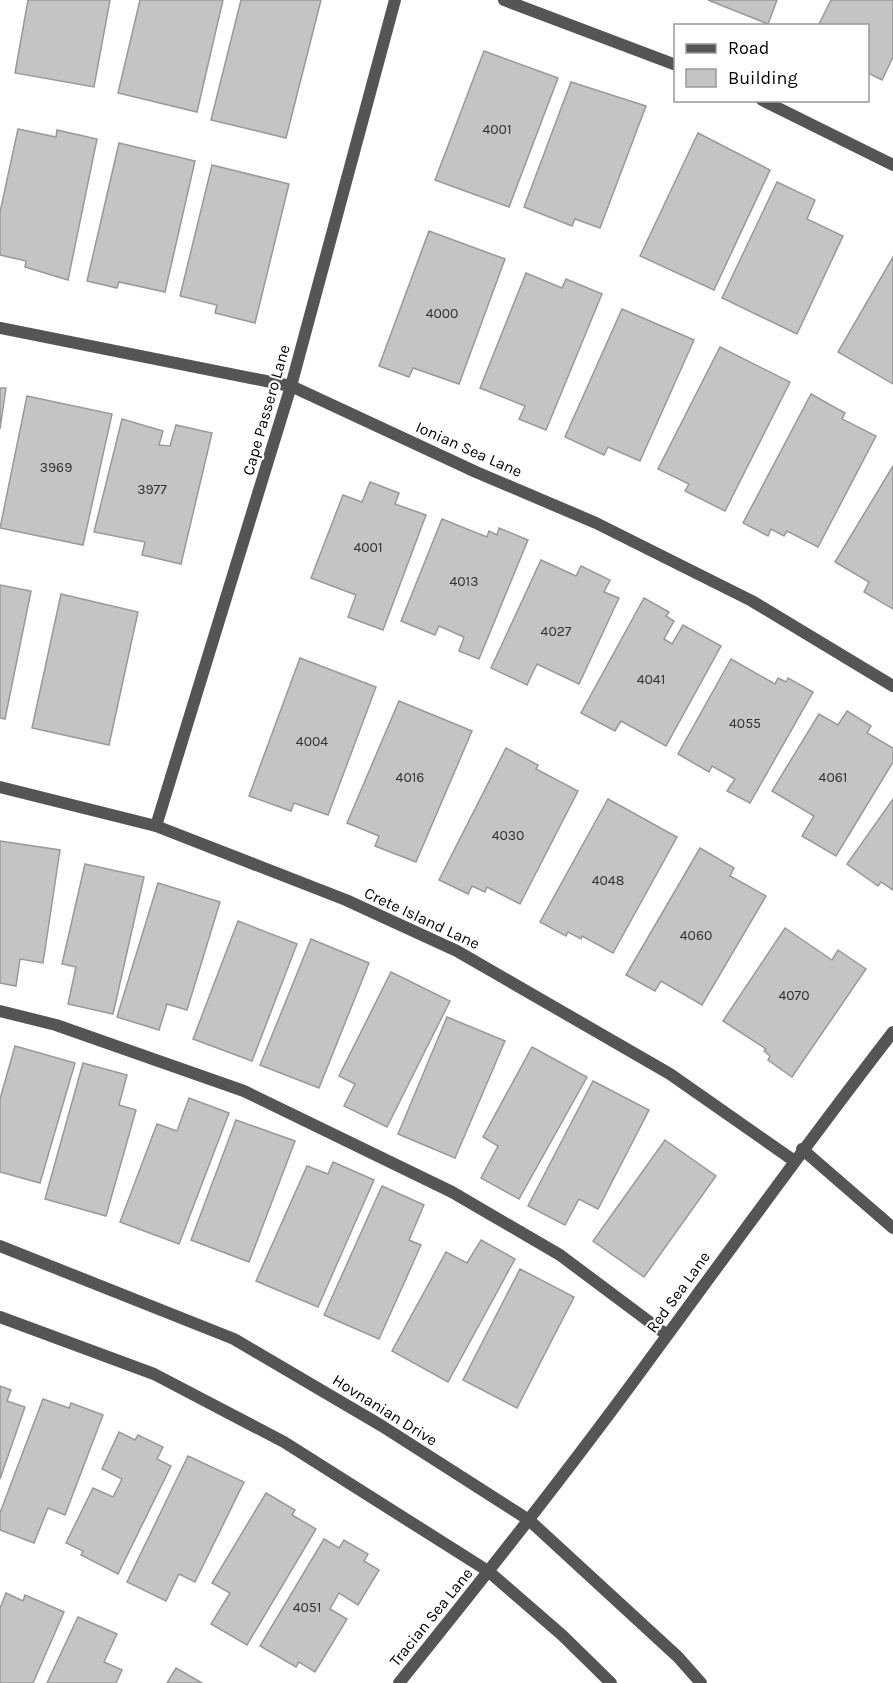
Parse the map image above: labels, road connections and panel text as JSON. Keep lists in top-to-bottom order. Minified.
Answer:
{"streets":{"street":["Cape Passero Lane","Ionian Sea Lane","Crete Island Lane","Red Sea Lane","Hovnanian Drive","Tracian Sea Lane"]},"crossings":[["Cape Passero Lane","Ionian Sea Lane"],["Cape Passero Lane","Crete Island Lane"],["Crete Island Lane","Red Sea Lane"],["Red Sea Lane","Hovnanian Drive"],["Red Sea Lane","Tracian Sea Lane"]],"house_numbers":["4001","4000","3969","3977","4001","4013","4027","4041","4055","4004","4016","4061","4030","4048","4060","4070","4051"],"legend":["Road","Building"]}
